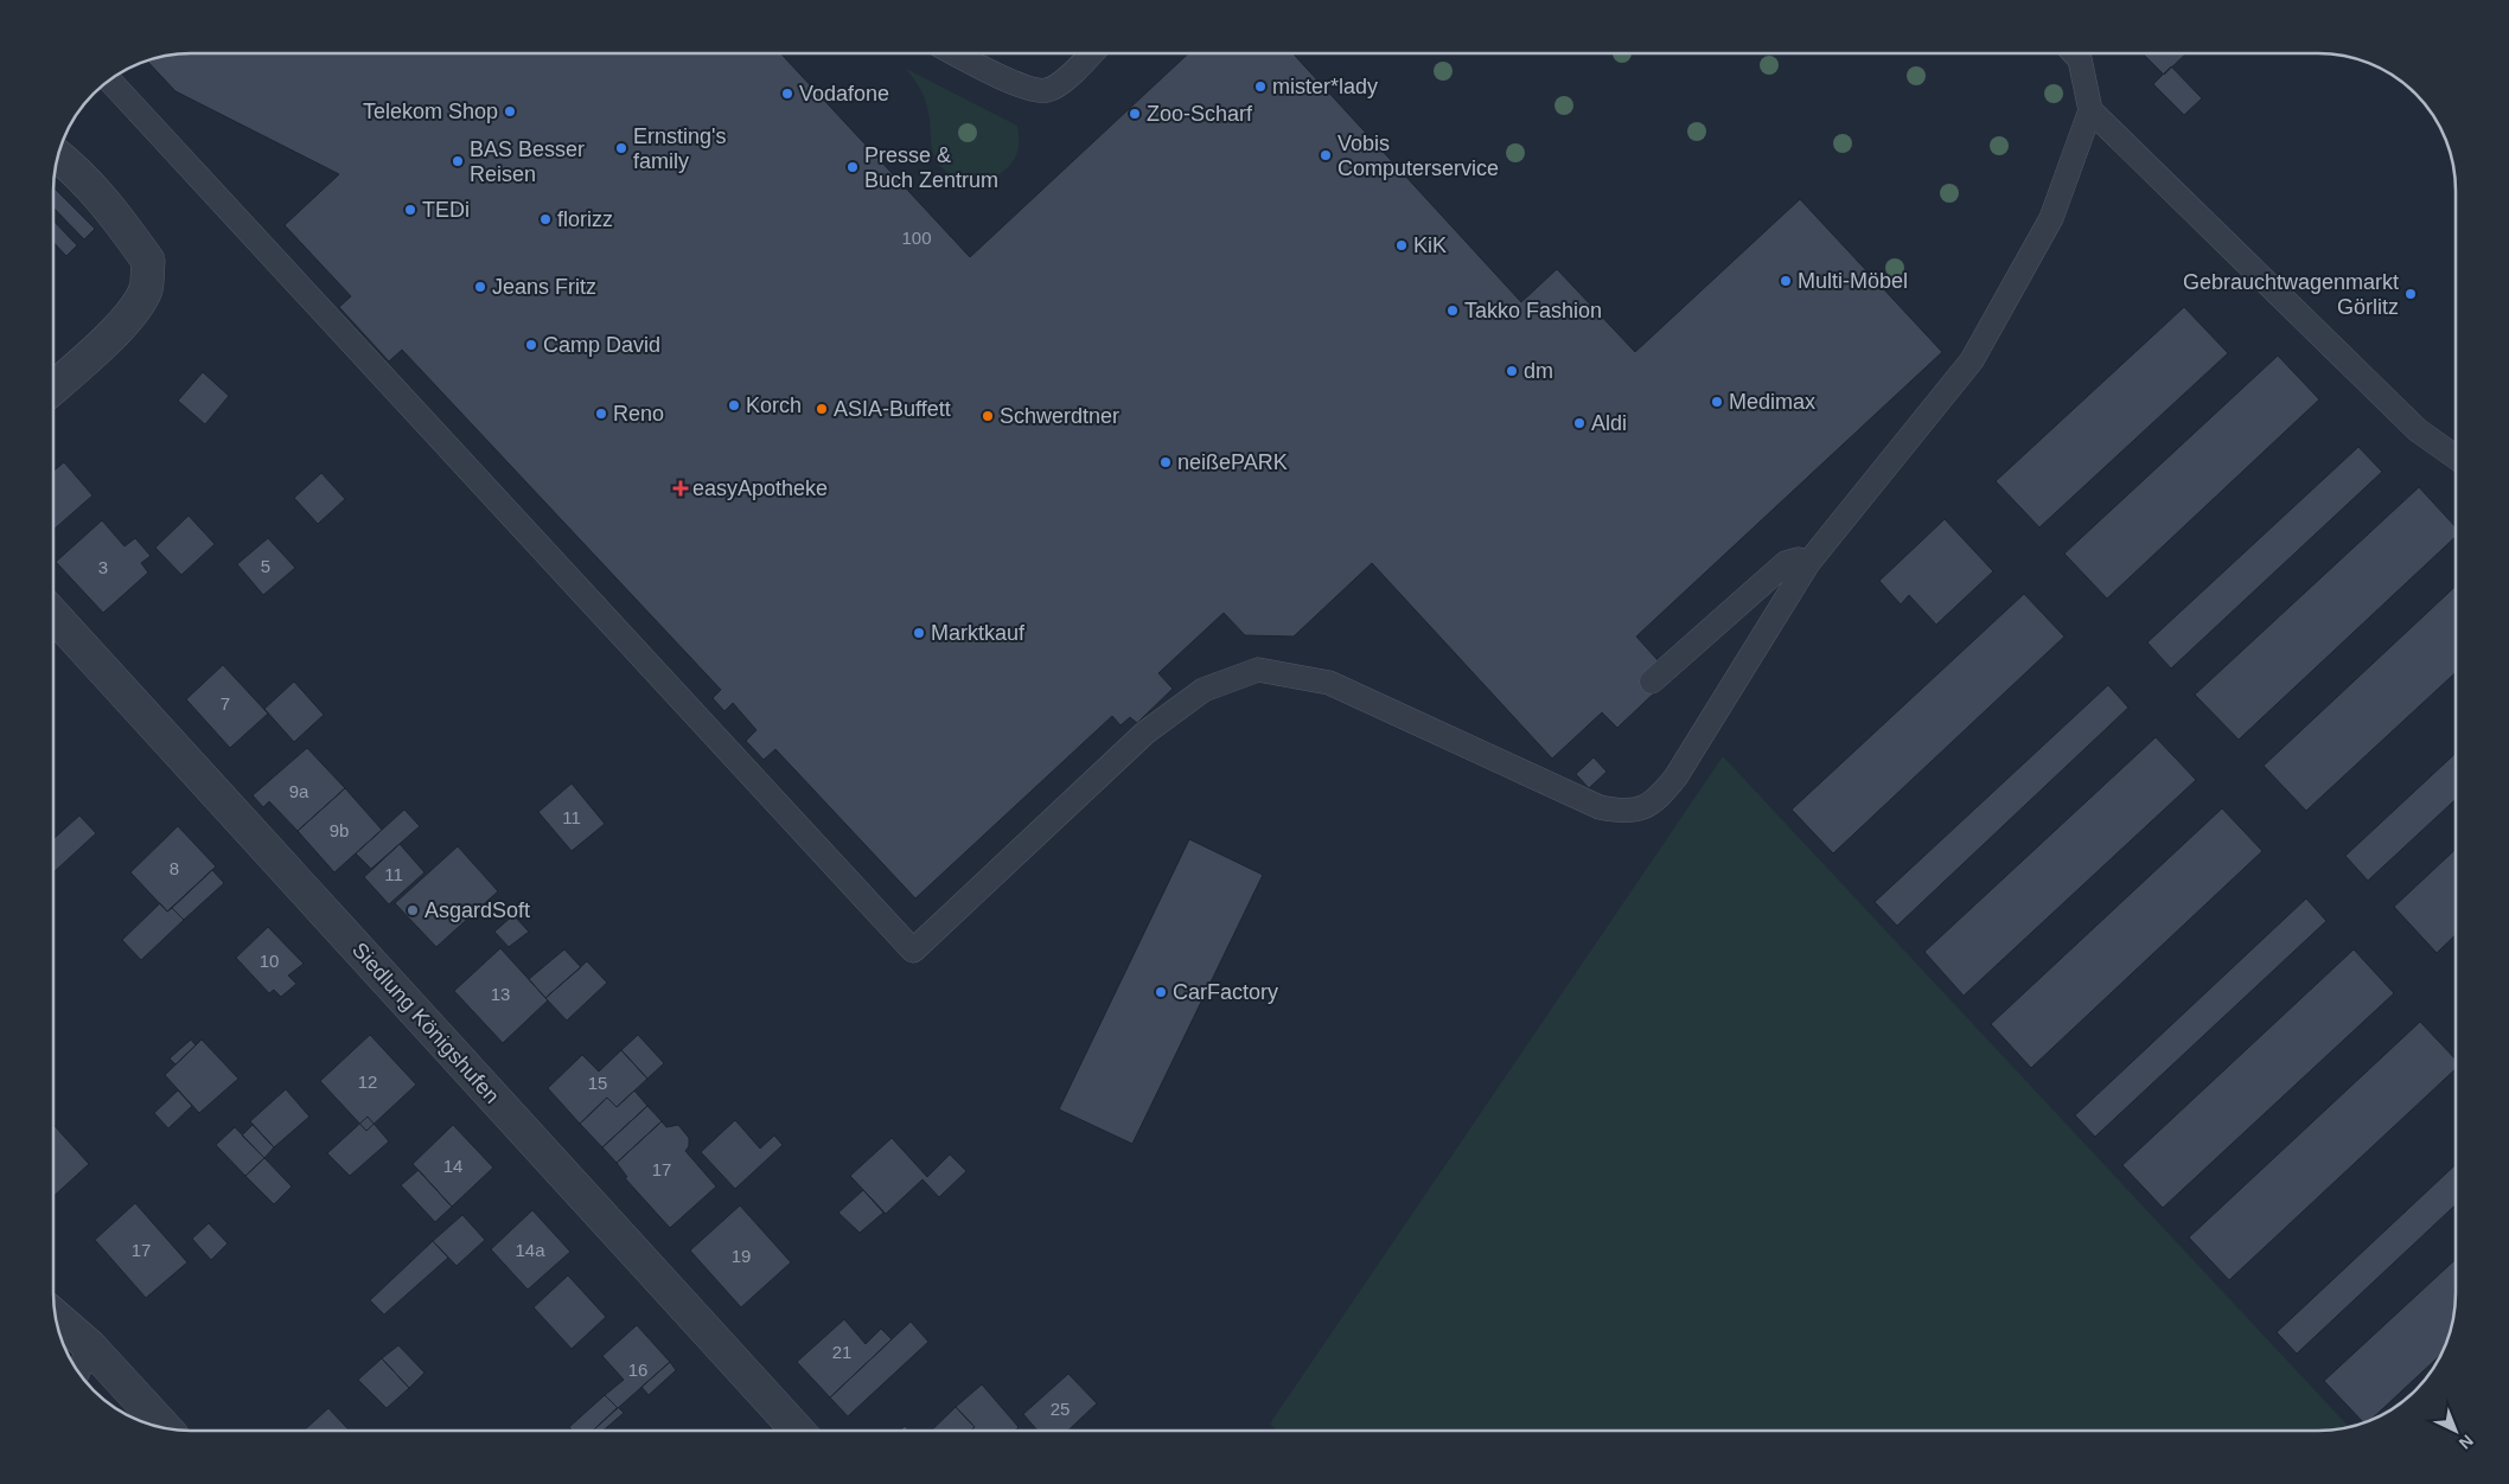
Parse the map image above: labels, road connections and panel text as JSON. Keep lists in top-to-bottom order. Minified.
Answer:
{"streets":{"street":["Siedlung Königshufen"]},"places":{"other":["mister*lady","Vodafone","Telekom Shop","Zoo-Scharf","Ernsting's family","Vobis Computerservice","BAS Besser Reisen","Presse & Buch Zentrum","TEDi","florizz","KiK","Multi-Möbel","Jeans Fritz","Gebrauchtwagenmarkt Görlitz","Takko Fashion","Camp David","dm","Medimax","Korch","ASIA-Buffett","Reno","Schwerdtner","Aldi","neißePARK","Marktkauf","AsgardSoft","CarFactory"],"health":["easyApotheke"]},"house_numbers":["100","5","3","7","9a","11","9b","8","11","10","13","12","15","14","17","17","14a","19","21","16","25"],"north":"bottom right"}
